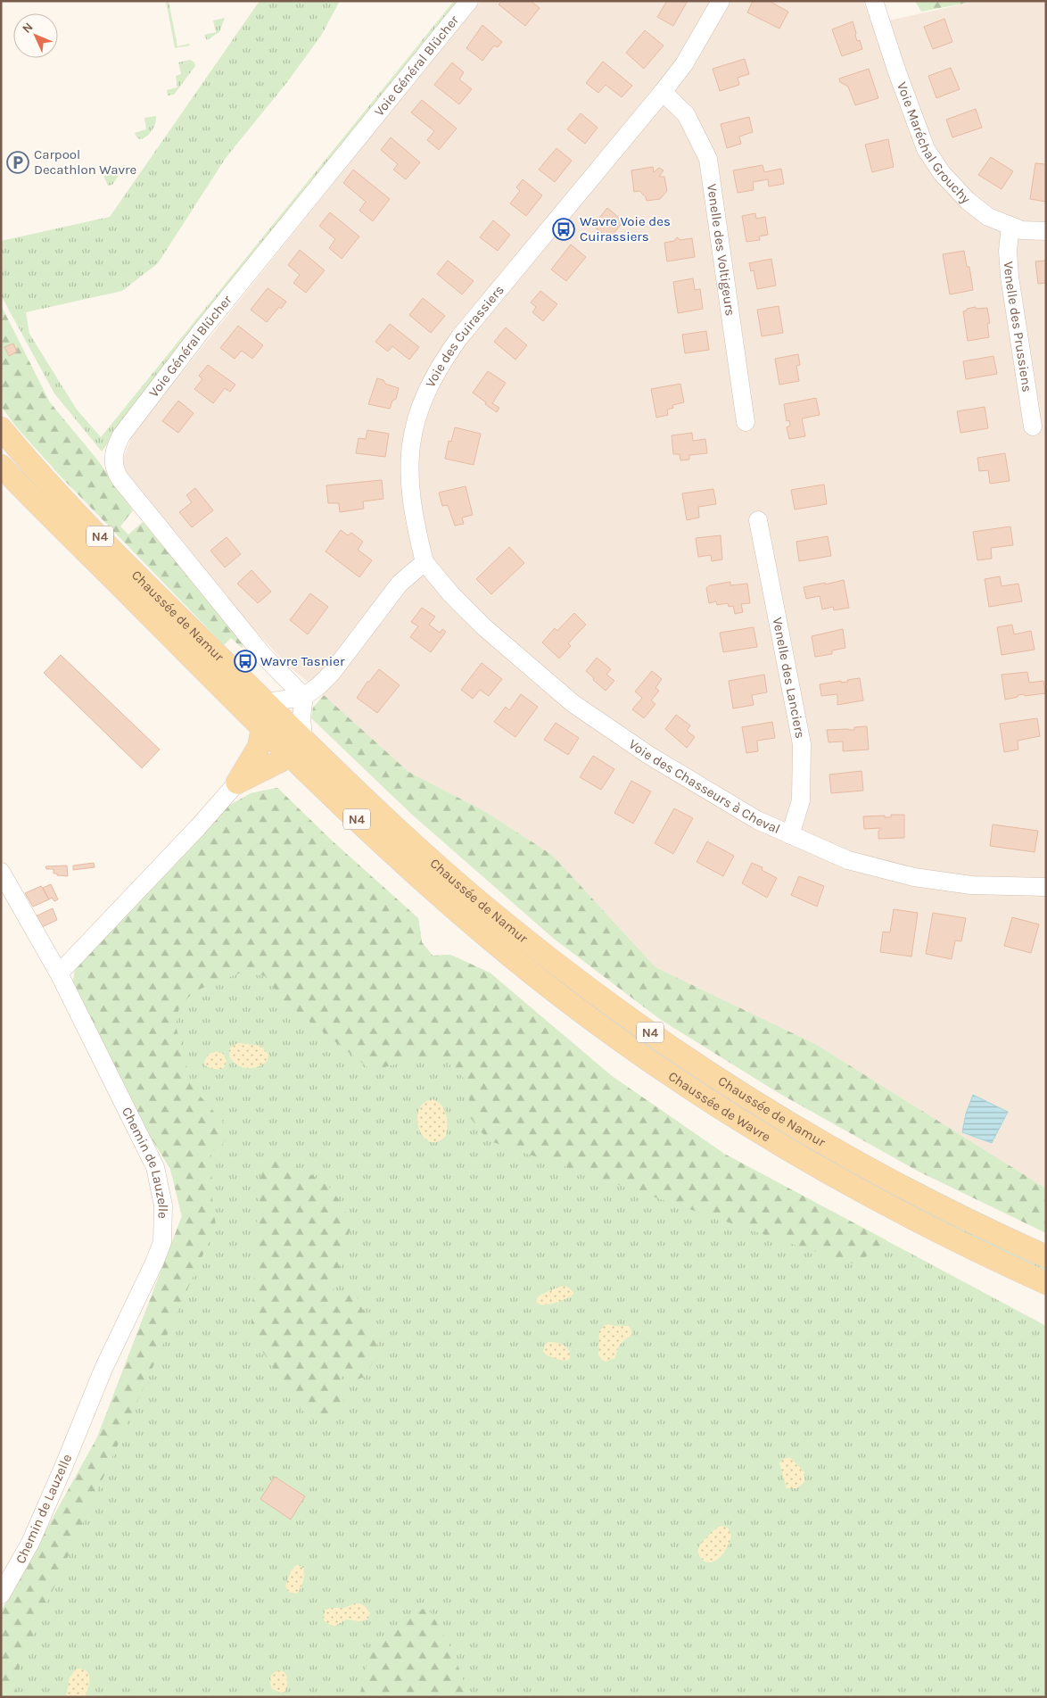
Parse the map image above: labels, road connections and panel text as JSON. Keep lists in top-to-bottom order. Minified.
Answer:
{"streets":{"main road":["N4","Chaussée de Namur","Chaussée de Wavre"],"street":["Voie Général Blücher","Voie Maréchal Grouchy","Venelle des Voltigeurs","Venelle des Prussiens","Voie des Cuirassiers","Venelle des Lanciers","Voie des Chasseurs à Cheval","Chemin de Lauzelle"]},"crossings":[["Voie Maréchal Grouchy","Venelle des Prussiens"],["Venelle des Voltigeurs","Voie des Cuirassiers"],["Voie des Cuirassiers","Voie des Chasseurs à Cheval"],["Chaussée de Namur","Chaussée de Wavre"],["Venelle des Lanciers","Voie des Chasseurs à Cheval"]],"places":{"parking":["Carpool Decathlon Wavre"],"bus stop":["Wavre Voie des Cuirassiers","Wavre Tasnier"]},"north":"top left"}
